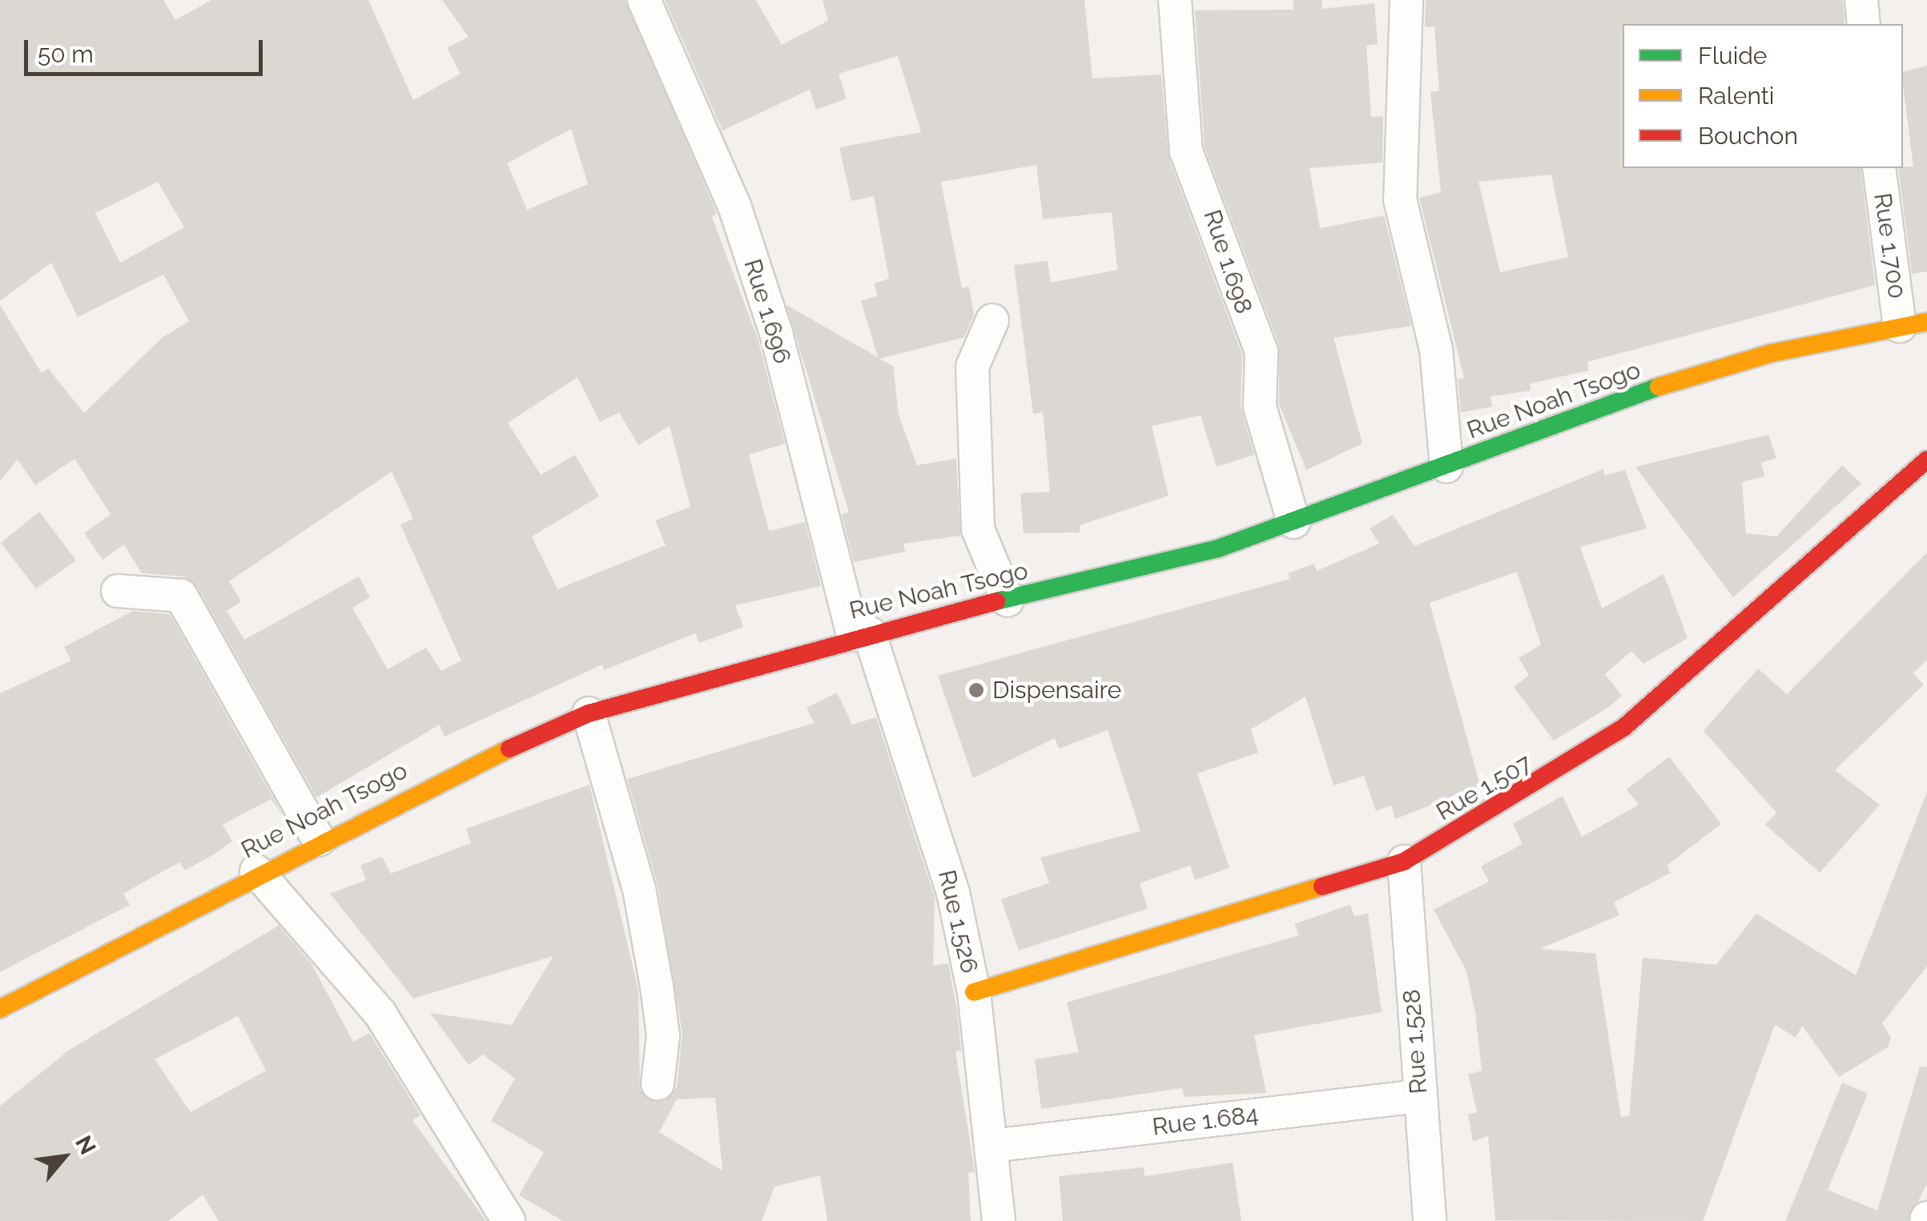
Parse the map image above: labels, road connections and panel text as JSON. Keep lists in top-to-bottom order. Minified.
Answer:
{"streets":{"main road":["Rue Noah Tsogo","Rue 1.507"],"street":["Rue 1.700","Rue 1.698","Rue 1.696","Rue 1.526","Rue 1.528","Rue 1.684"]},"crossings":[["Rue 1.700","Rue Noah Tsogo"],["Rue 1.698","Rue Noah Tsogo"],["Rue 1.696","Rue Noah Tsogo"],["Rue 1.696","Rue 1.526"],["Rue Noah Tsogo","Rue 1.526"],["Rue 1.507","Rue 1.526"],["Rue 1.507","Rue 1.528"],["Rue 1.526","Rue 1.684"],["Rue 1.528","Rue 1.684"]],"places":["Dispensaire"],"legend":["Fluide","Ralenti","Bouchon"],"scale_bar":"50 m","north":"top right"}
